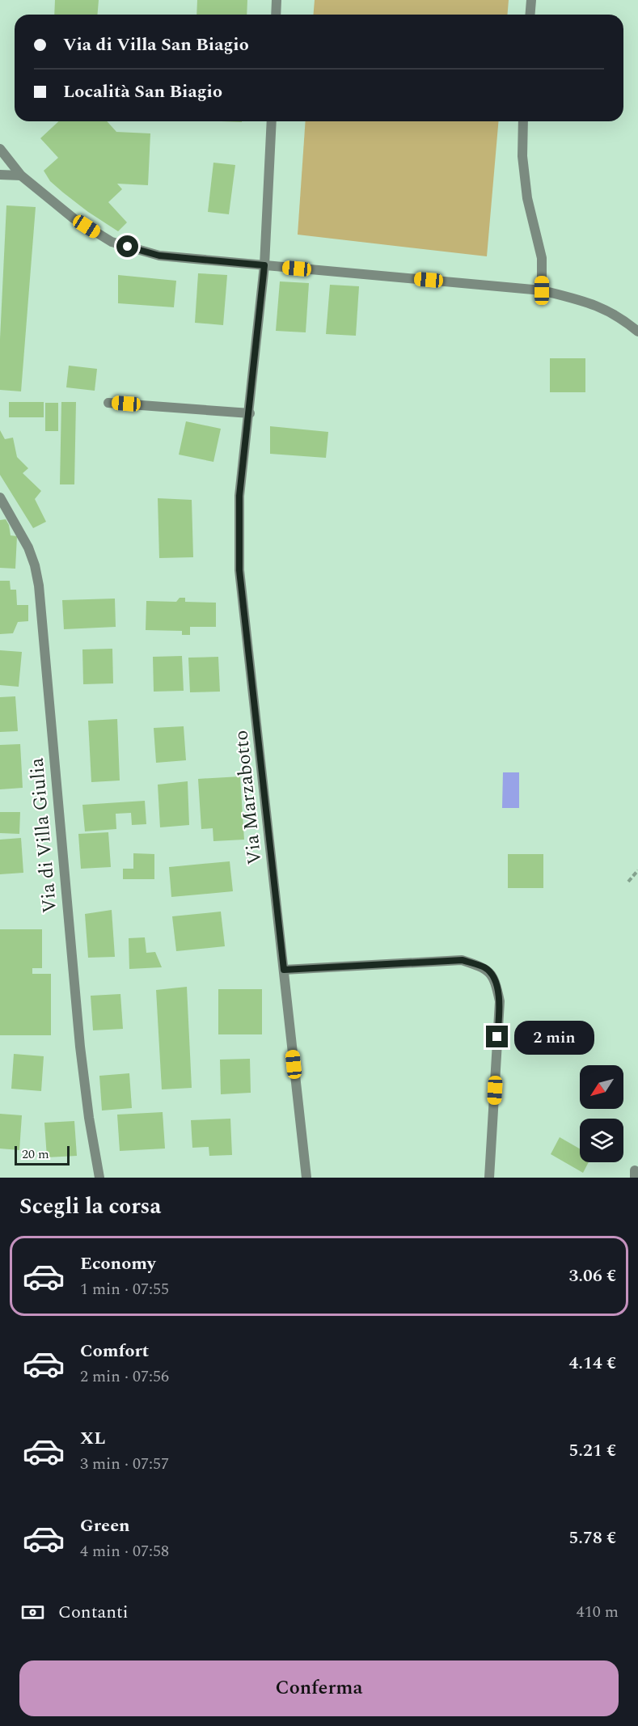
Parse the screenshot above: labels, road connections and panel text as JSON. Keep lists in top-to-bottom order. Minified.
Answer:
{"streets":{"street":["Via Marzabotto","Via di Villa Giulia"]},"scale_bar":"20 m","north":"bottom left","page":{"banner":["Via di Villa San Biagio","Località San Biagio"],"bubble":"2 min","scale":"20 m","heading":"Scegli la corsa","list":[{"name":"Economy","note":"1 min · 07:55","value":"3.06 €"},{"name":"Comfort","note":"2 min · 07:56","value":"4.14 €"},{"name":"XL","note":"3 min · 07:57","value":"5.21 €"},{"name":"Green","note":"4 min · 07:58","value":"5.78 €"}],"pay":["Contanti","410 m"],"buttons":"Conferma"}}
